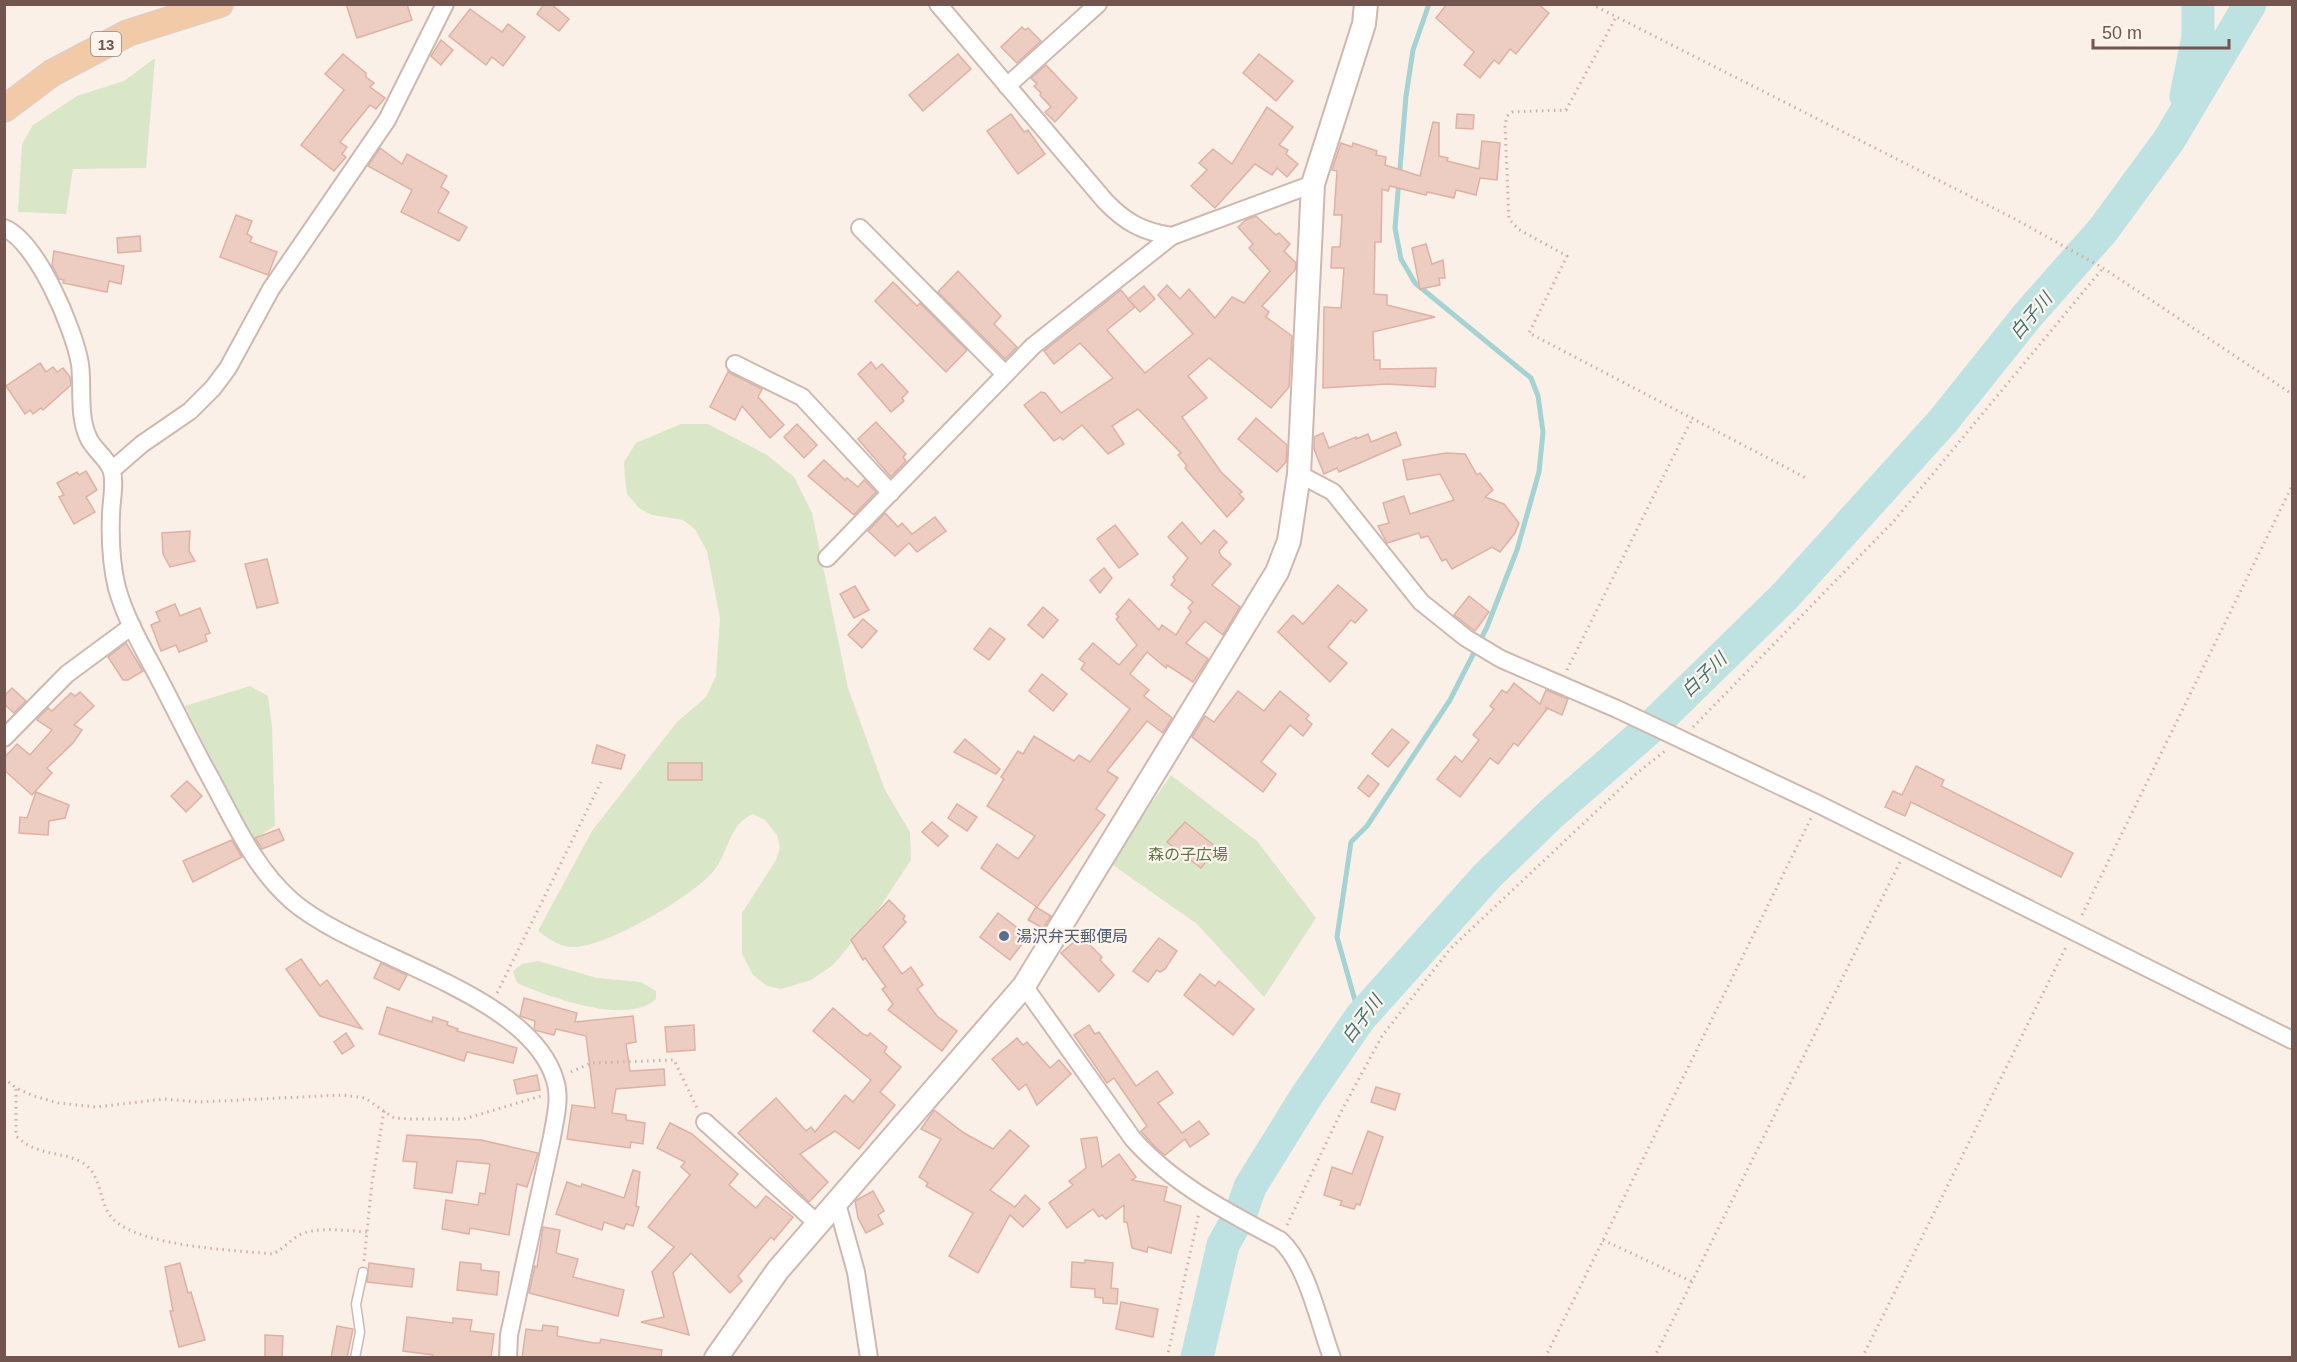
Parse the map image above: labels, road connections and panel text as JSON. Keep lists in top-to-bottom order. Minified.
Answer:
{"streets":{"main road":["13"]},"water":["白子川"],"parks":["森の子広場"],"places":["湯沢弁天郵便局"],"scale_bar":"50 m"}
